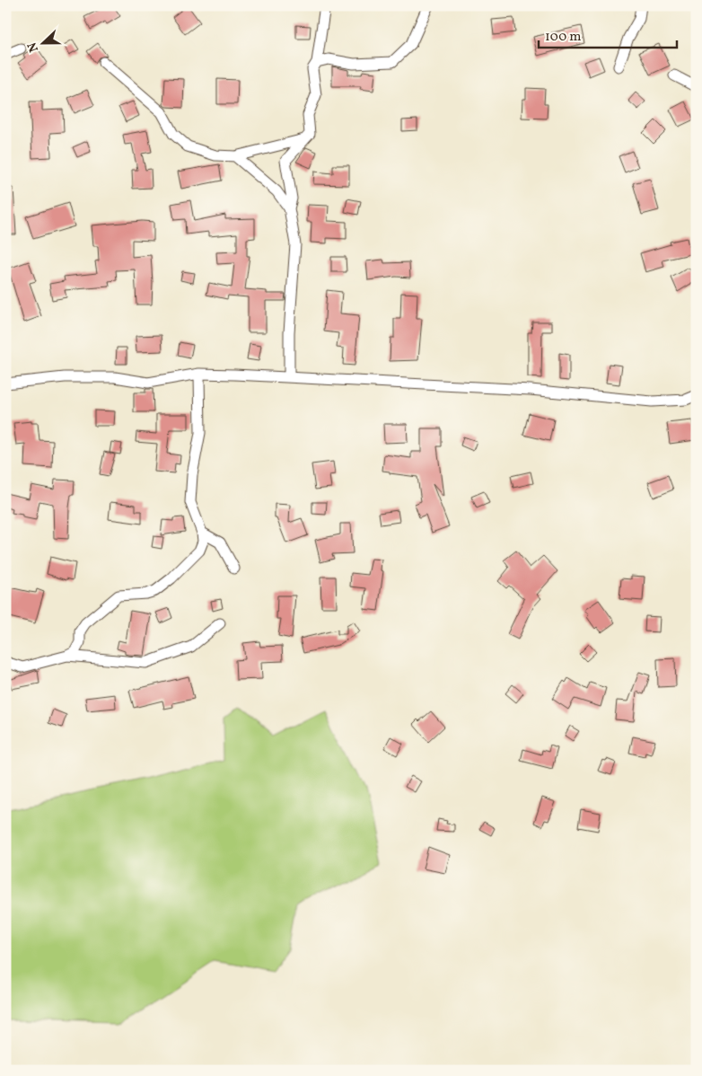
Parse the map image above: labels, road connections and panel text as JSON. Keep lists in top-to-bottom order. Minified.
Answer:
{"scale_bar":"100 m","north":"left"}
